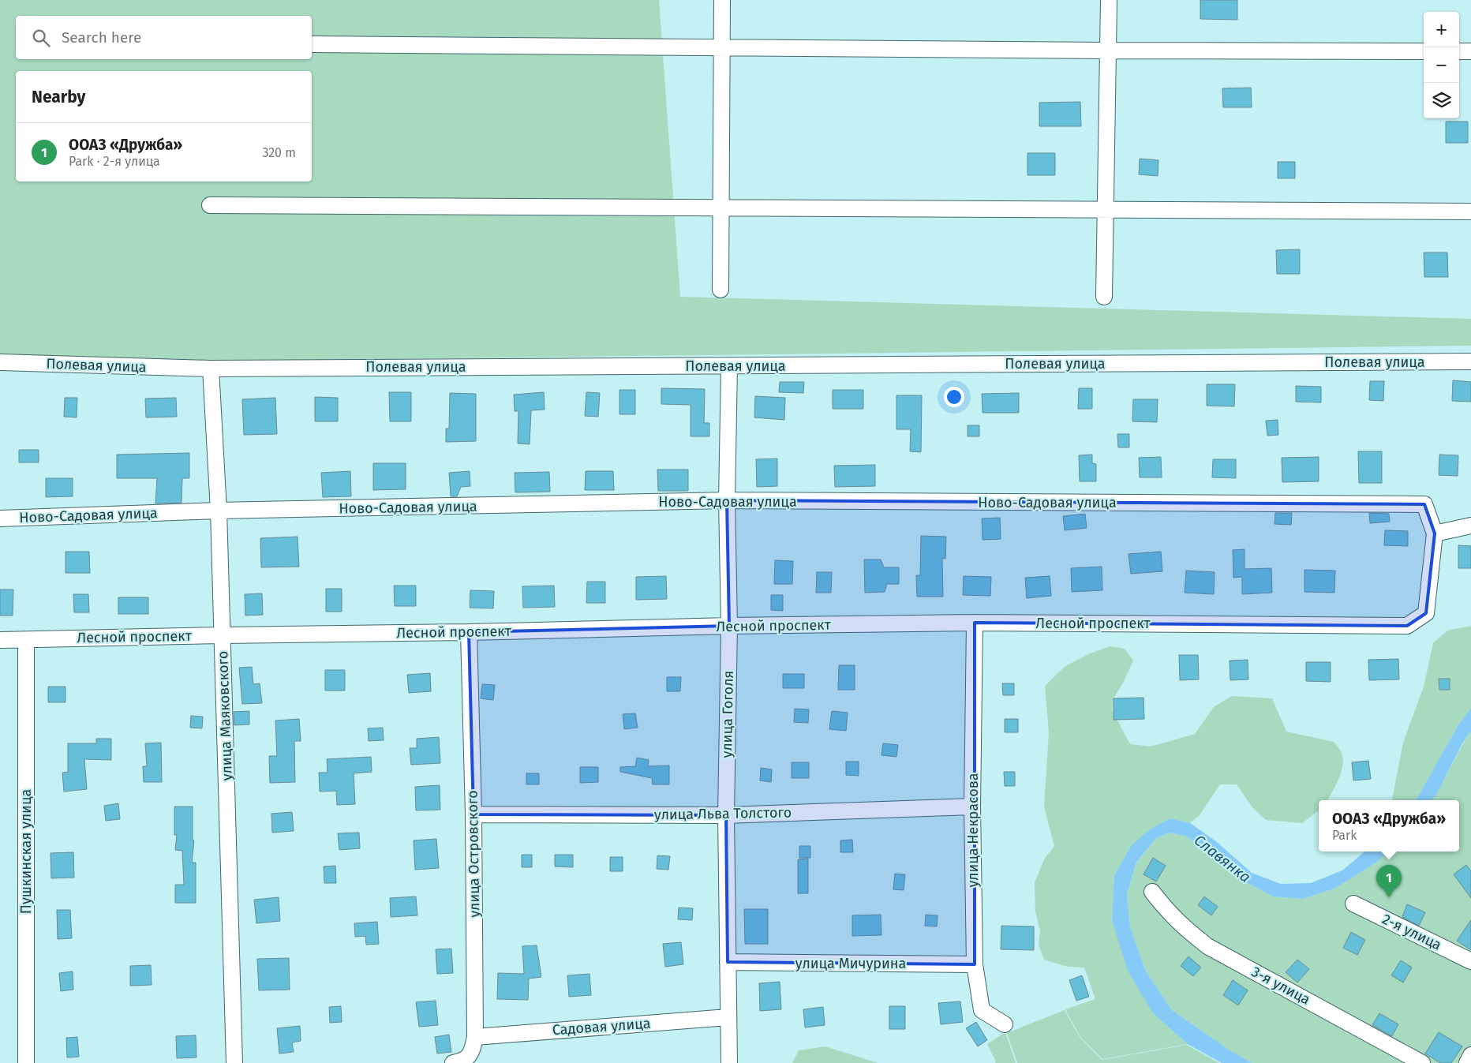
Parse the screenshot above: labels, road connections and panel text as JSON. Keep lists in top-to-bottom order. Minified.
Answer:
{"streets":{"street":["Полевая улица","Ново-Садовая улица","Лесной проспект","улица Гоголя","улица Маяковского","улица Льва Толстого","улица Некрасова","Пушкинская улица","улица Островского","2-я улица","улица Мичурина","3-я улица","Садовая улица"]},"crossings":[["Полевая улица","улица Гоголя"],["Полевая улица","улица Маяковского"],["Ново-Садовая улица","Лесной проспект"],["Ново-Садовая улица","улица Гоголя"],["Ново-Садовая улица","улица Маяковского"],["Лесной проспект","улица Гоголя"],["Лесной проспект","улица Маяковского"],["Лесной проспект","улица Некрасова"],["Лесной проспект","Пушкинская улица"],["Лесной проспект","улица Островского"],["улица Гоголя","улица Льва Толстого"],["улица Гоголя","улица Мичурина"],["улица Гоголя","Садовая улица"],["улица Льва Толстого","улица Некрасова"],["улица Льва Толстого","улица Островского"],["улица Некрасова","улица Мичурина"],["улица Островского","Садовая улица"]],"water":["Славянка"],"page":{"map_buttons":["+","−"],"search":"Search here","heading":"Nearby","list":[{"mark":"1","name":"ООАЗ «Дружба»","note":"Park · 2-я улица","value":"320 m"}],"popup":["ООАЗ «Дружба»","Park"],"pins":"1"}}
